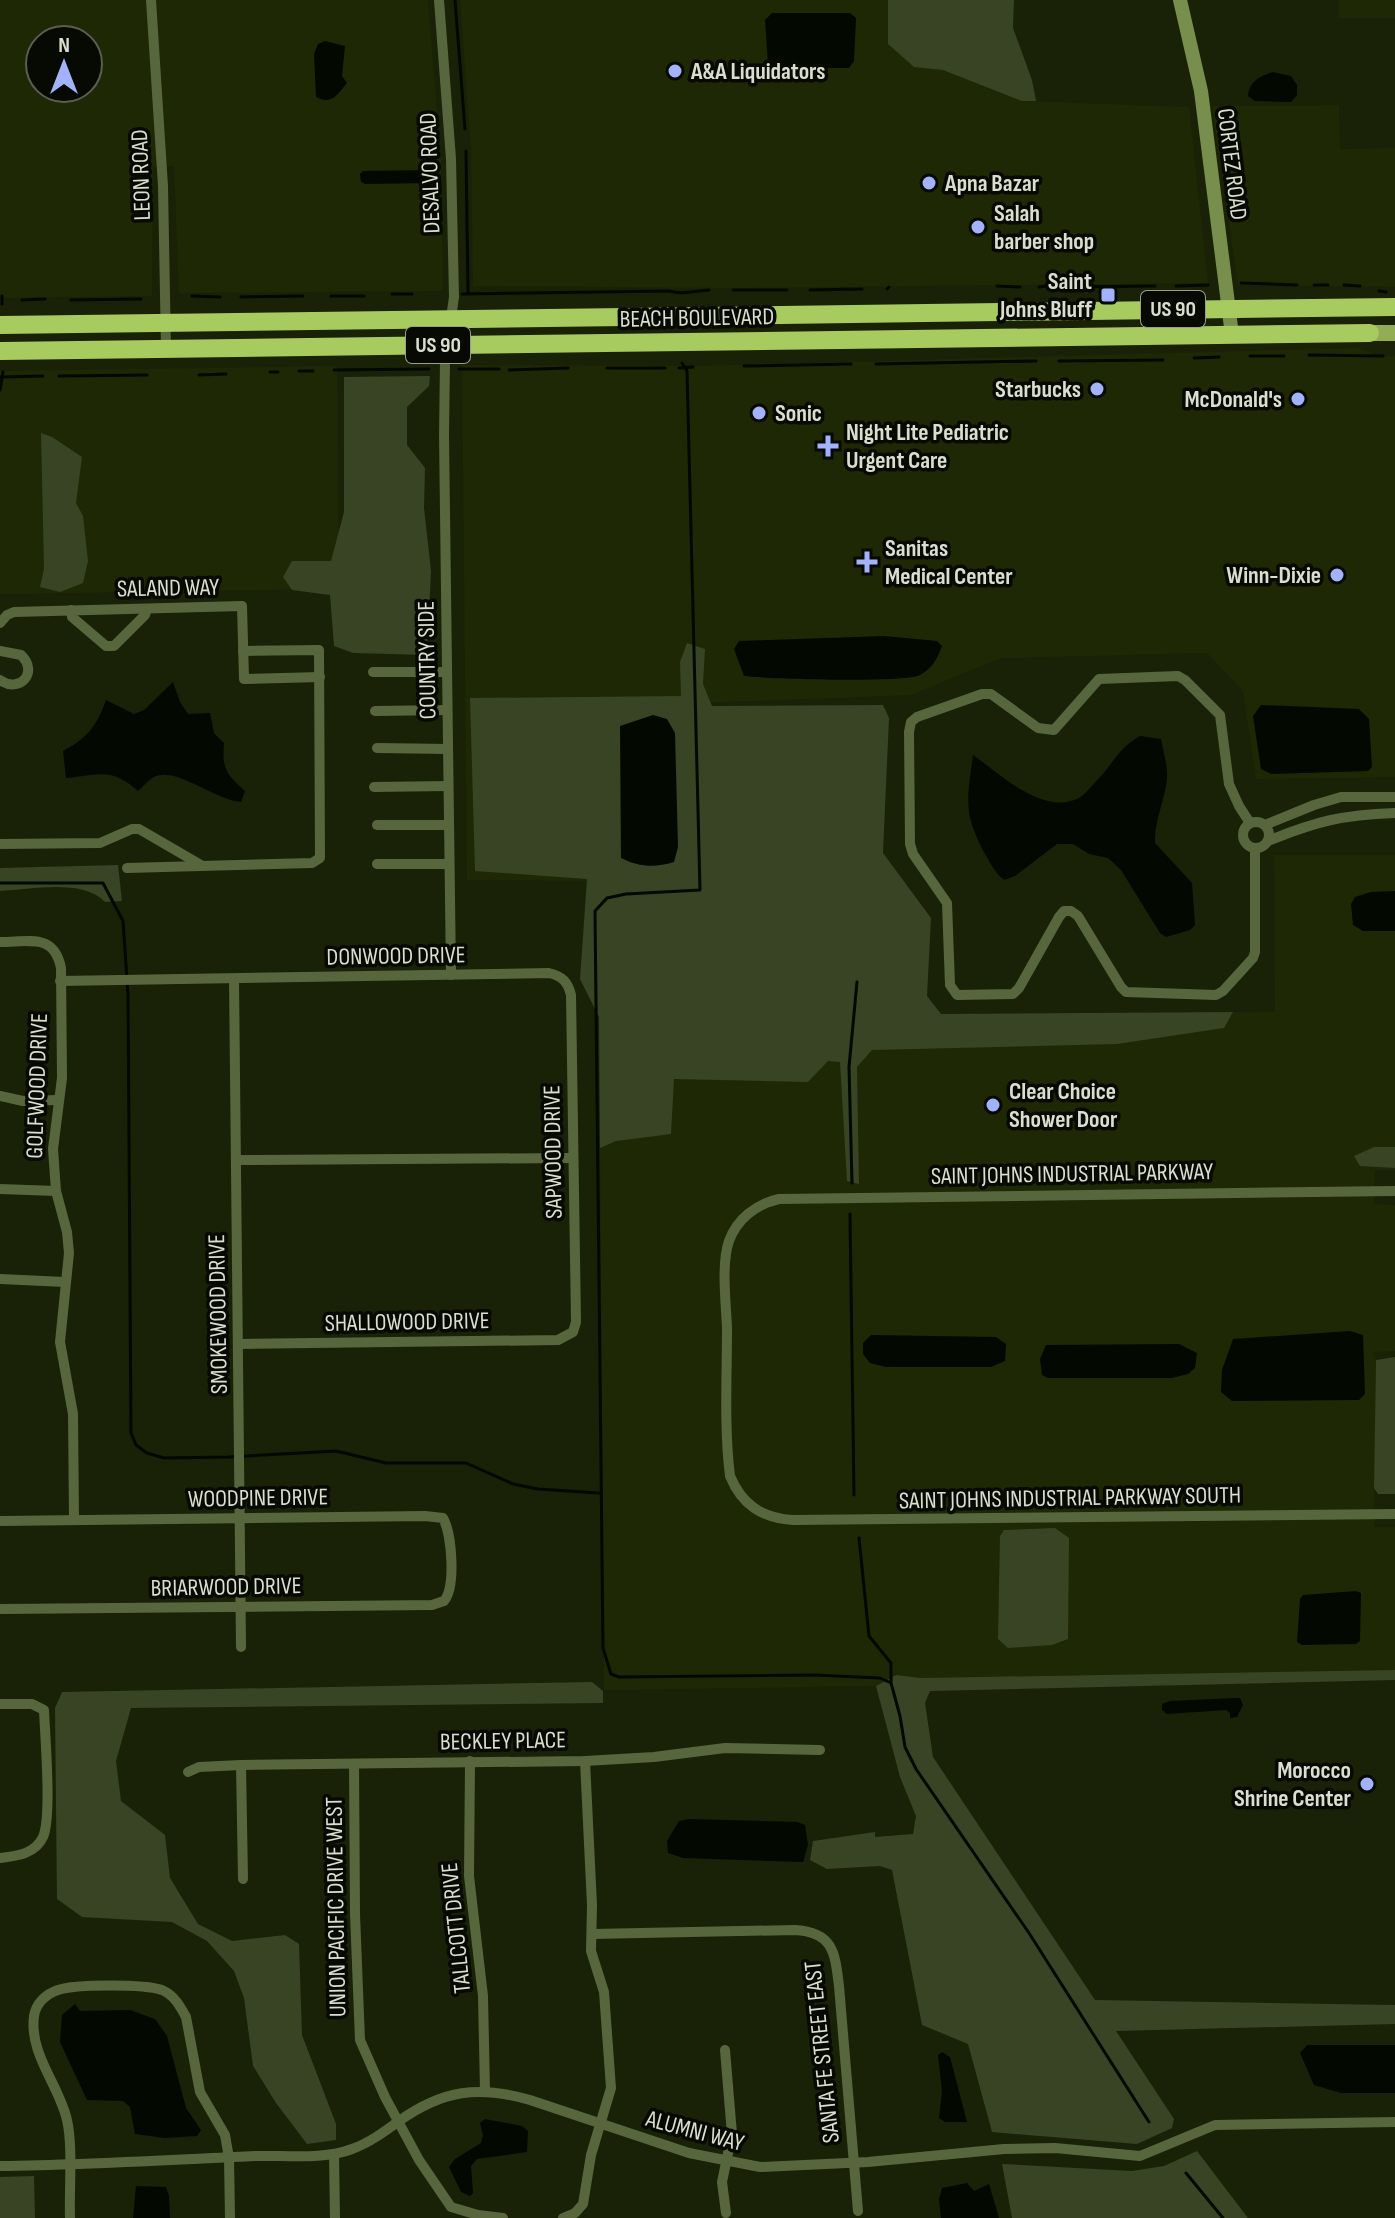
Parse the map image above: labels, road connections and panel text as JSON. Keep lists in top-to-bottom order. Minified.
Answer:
{"streets":{"highway":["US 90","BEACH BOULEVARD"],"street":["CORTEZ ROAD","DESALVO ROAD","LEON ROAD","SALAND WAY","COUNTRY SIDE","DONWOOD DRIVE","GOLFWOOD DRIVE","SAPWOOD DRIVE","SAINT JOHNS INDUSTRIAL PARKWAY","SMOKEWOOD DRIVE","SHALLOWOOD DRIVE","WOODPINE DRIVE","SAINT JOHNS INDUSTRIAL PARKWAY SOUTH","BRIARWOOD DRIVE","BECKLEY PLACE","UNION PACIFIC DRIVE WEST","TALLCOTT DRIVE","SANTA FE STREET EAST","ALUMNI WAY"]},"crossings":[["CORTEZ ROAD","US 90"],["CORTEZ ROAD","BEACH BOULEVARD"],["DESALVO ROAD","US 90"],["DESALVO ROAD","BEACH BOULEVARD"],["DESALVO ROAD","COUNTRY SIDE"],["LEON ROAD","US 90"],["LEON ROAD","BEACH BOULEVARD"],["BEACH BOULEVARD","COUNTRY SIDE"],["COUNTRY SIDE","DONWOOD DRIVE"],["DONWOOD DRIVE","GOLFWOOD DRIVE"],["DONWOOD DRIVE","SAPWOOD DRIVE"],["DONWOOD DRIVE","SMOKEWOOD DRIVE"],["GOLFWOOD DRIVE","WOODPINE DRIVE"],["SAPWOOD DRIVE","SHALLOWOOD DRIVE"],["SAINT JOHNS INDUSTRIAL PARKWAY","SAINT JOHNS INDUSTRIAL PARKWAY SOUTH"],["SMOKEWOOD DRIVE","SHALLOWOOD DRIVE"],["SMOKEWOOD DRIVE","WOODPINE DRIVE"],["SMOKEWOOD DRIVE","BRIARWOOD DRIVE"],["WOODPINE DRIVE","BRIARWOOD DRIVE"],["BECKLEY PLACE","UNION PACIFIC DRIVE WEST"],["BECKLEY PLACE","TALLCOTT DRIVE"],["UNION PACIFIC DRIVE WEST","ALUMNI WAY"],["TALLCOTT DRIVE","ALUMNI WAY"],["SANTA FE STREET EAST","ALUMNI WAY"]],"places":{"other":["A&A Liquidators","Apna Bazar","Salah barber shop","Starbucks","McDonald's","Sonic","Winn-Dixie","Clear Choice Shower Door","Morocco Shrine Center"],"transit":["Saint Johns Bluff"],"health":["Night Lite Pediatric Urgent Care","Sanitas Medical Center"]},"north":"top"}
